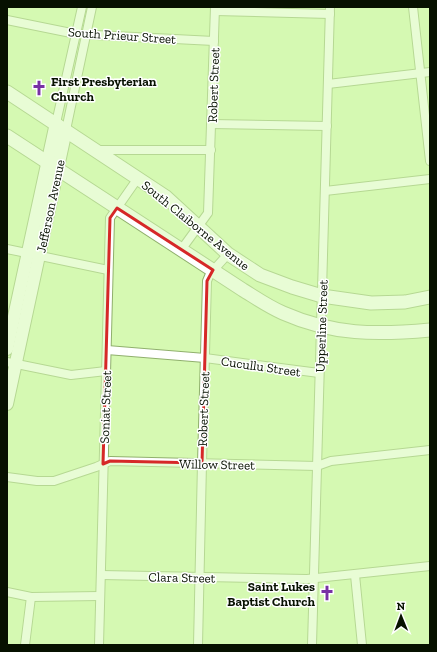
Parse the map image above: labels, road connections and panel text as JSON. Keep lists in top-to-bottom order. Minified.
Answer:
{"streets":{"main road":["South Claiborne Avenue"],"street":["South Prieur Street","Robert Street","Jefferson Avenue","Upperline Street","Cucullu Street","Soniat Street","Willow Street","Clara Street"]},"crossings":[["South Prieur Street","Robert Street"],["South Prieur Street","Jefferson Avenue"],["Robert Street","South Claiborne Avenue"],["Robert Street","Cucullu Street"],["Robert Street","Willow Street"],["Robert Street","Clara Street"],["Jefferson Avenue","South Claiborne Avenue"],["South Claiborne Avenue","Upperline Street"],["South Claiborne Avenue","Soniat Street"],["Upperline Street","Cucullu Street"],["Upperline Street","Willow Street"],["Upperline Street","Clara Street"],["Cucullu Street","Soniat Street"],["Soniat Street","Willow Street"],["Soniat Street","Clara Street"]],"places":{"church":["First Presbyterian Church","Saint Lukes Baptist Church"]},"north":"top"}
